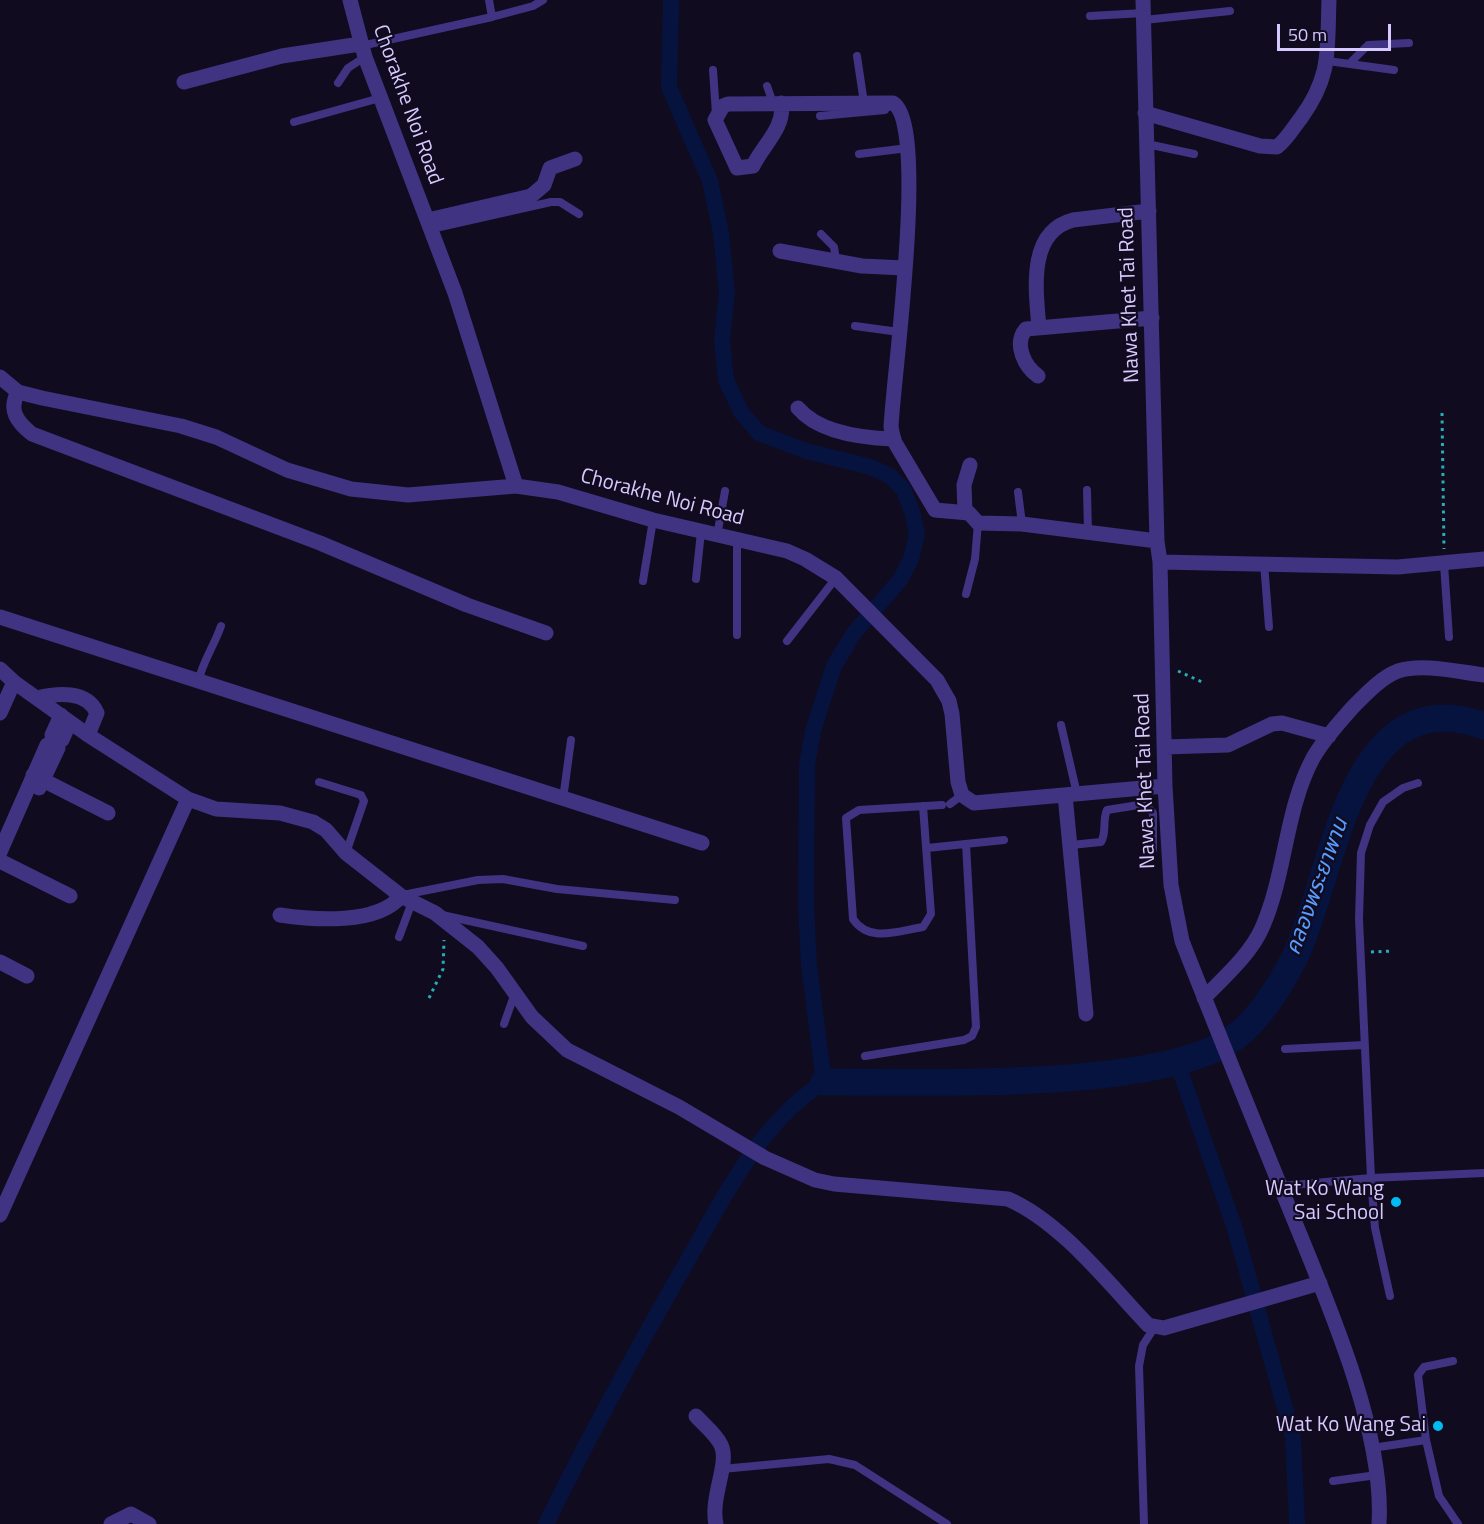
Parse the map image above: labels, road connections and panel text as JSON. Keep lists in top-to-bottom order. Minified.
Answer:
{"streets":{"street":["Chorakhe Noi Road","Nawa Khet Tai Road"]},"water":["คลองพระยาพาน"],"places":["Wat Ko Wang Sai School","Wat Ko Wang Sai"],"scale_bar":"50 m"}
